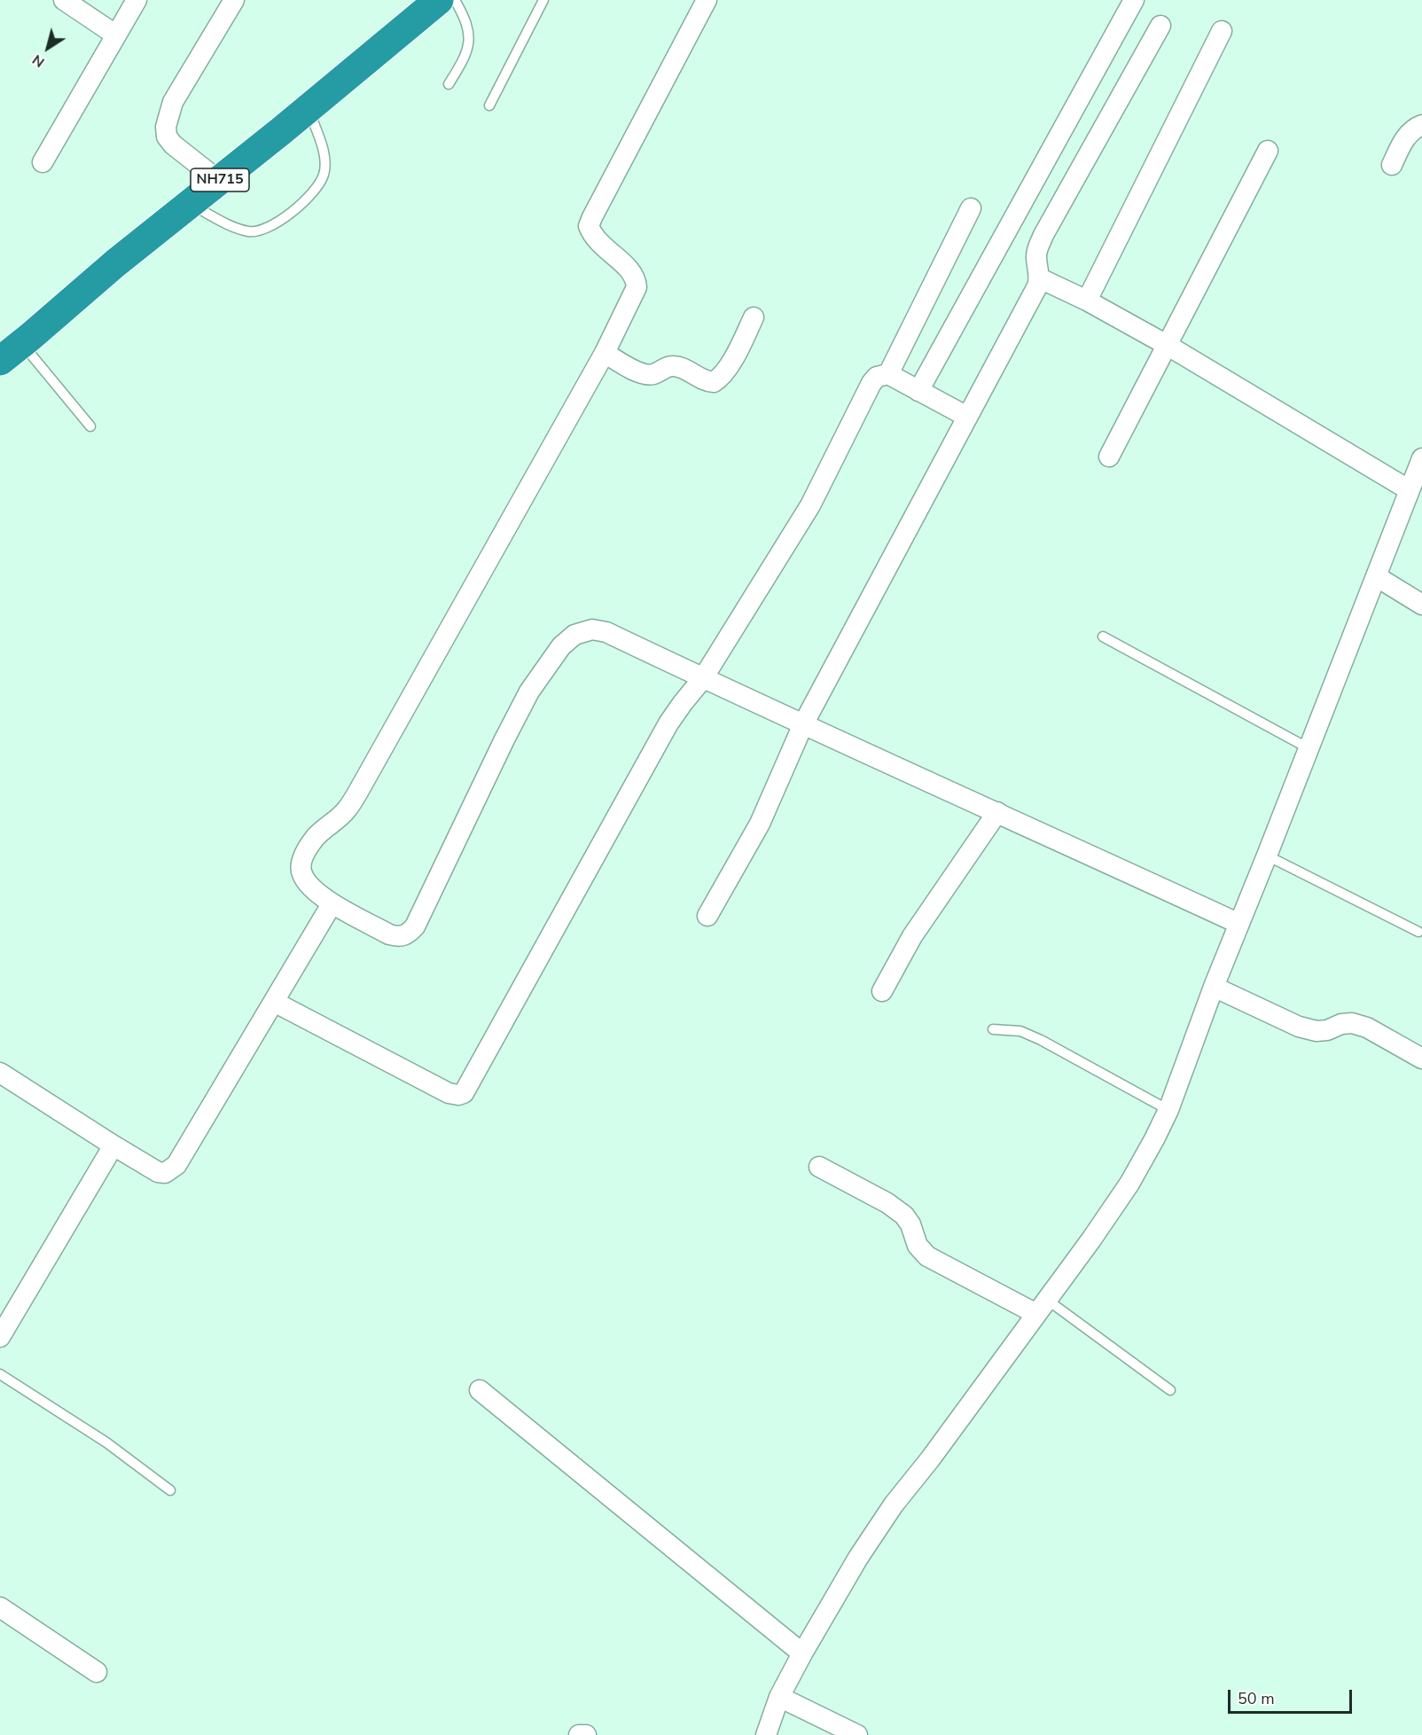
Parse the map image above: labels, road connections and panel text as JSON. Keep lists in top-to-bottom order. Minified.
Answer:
{"streets":{"highway":["NH715"]},"scale_bar":"50 m","north":"bottom left"}
